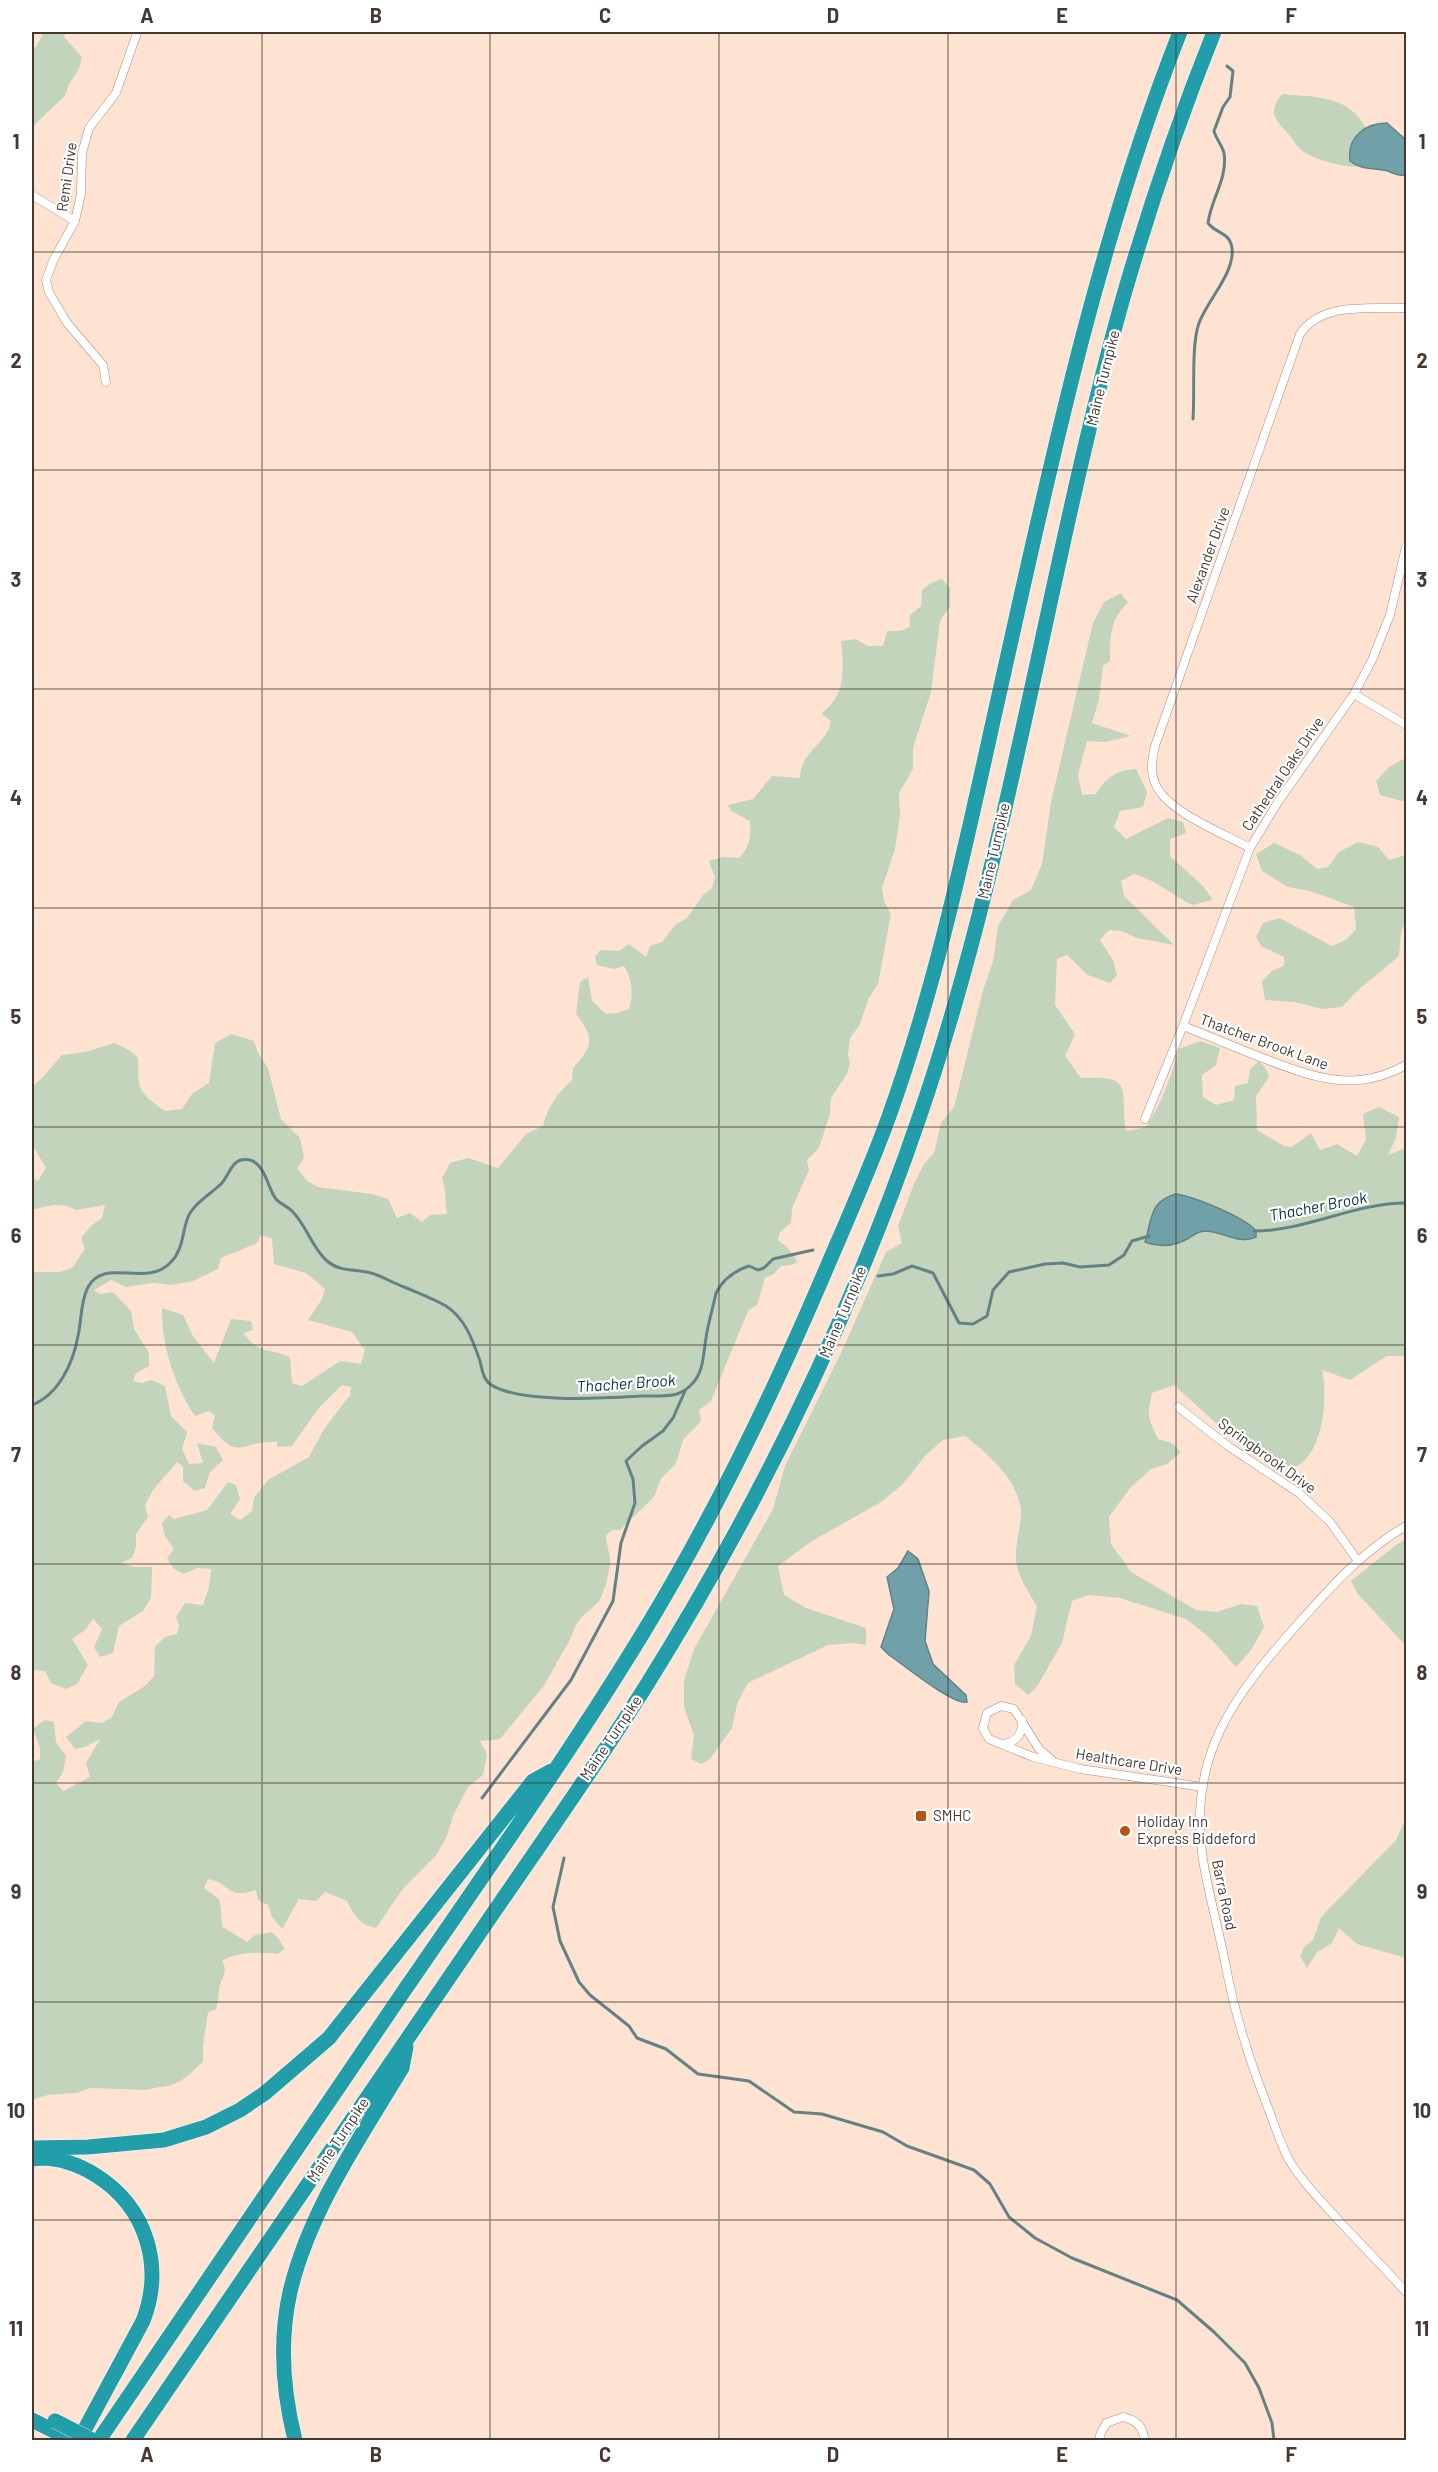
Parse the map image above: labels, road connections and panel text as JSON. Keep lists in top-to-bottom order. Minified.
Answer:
{"streets":{"highway":["Maine Turnpike"],"street":["Remi Drive","Alexander Drive","Cathedral Oaks Drive","Thatcher Brook Lane","Springbrook Drive","Healthcare Drive","Barra Road"]},"crossings":[["Alexander Drive","Cathedral Oaks Drive"],["Cathedral Oaks Drive","Thatcher Brook Lane"],["Springbrook Drive","Barra Road"],["Healthcare Drive","Barra Road"]],"water":["Thacher Brook"],"places":{"transit":["SMHC"],"other":["Holiday Inn Express Biddeford"]},"grid":{"columns":["A","B","C","D","E","F"],"rows":["1","2","3","4","5","6","7","8","9","10","11"]}}
